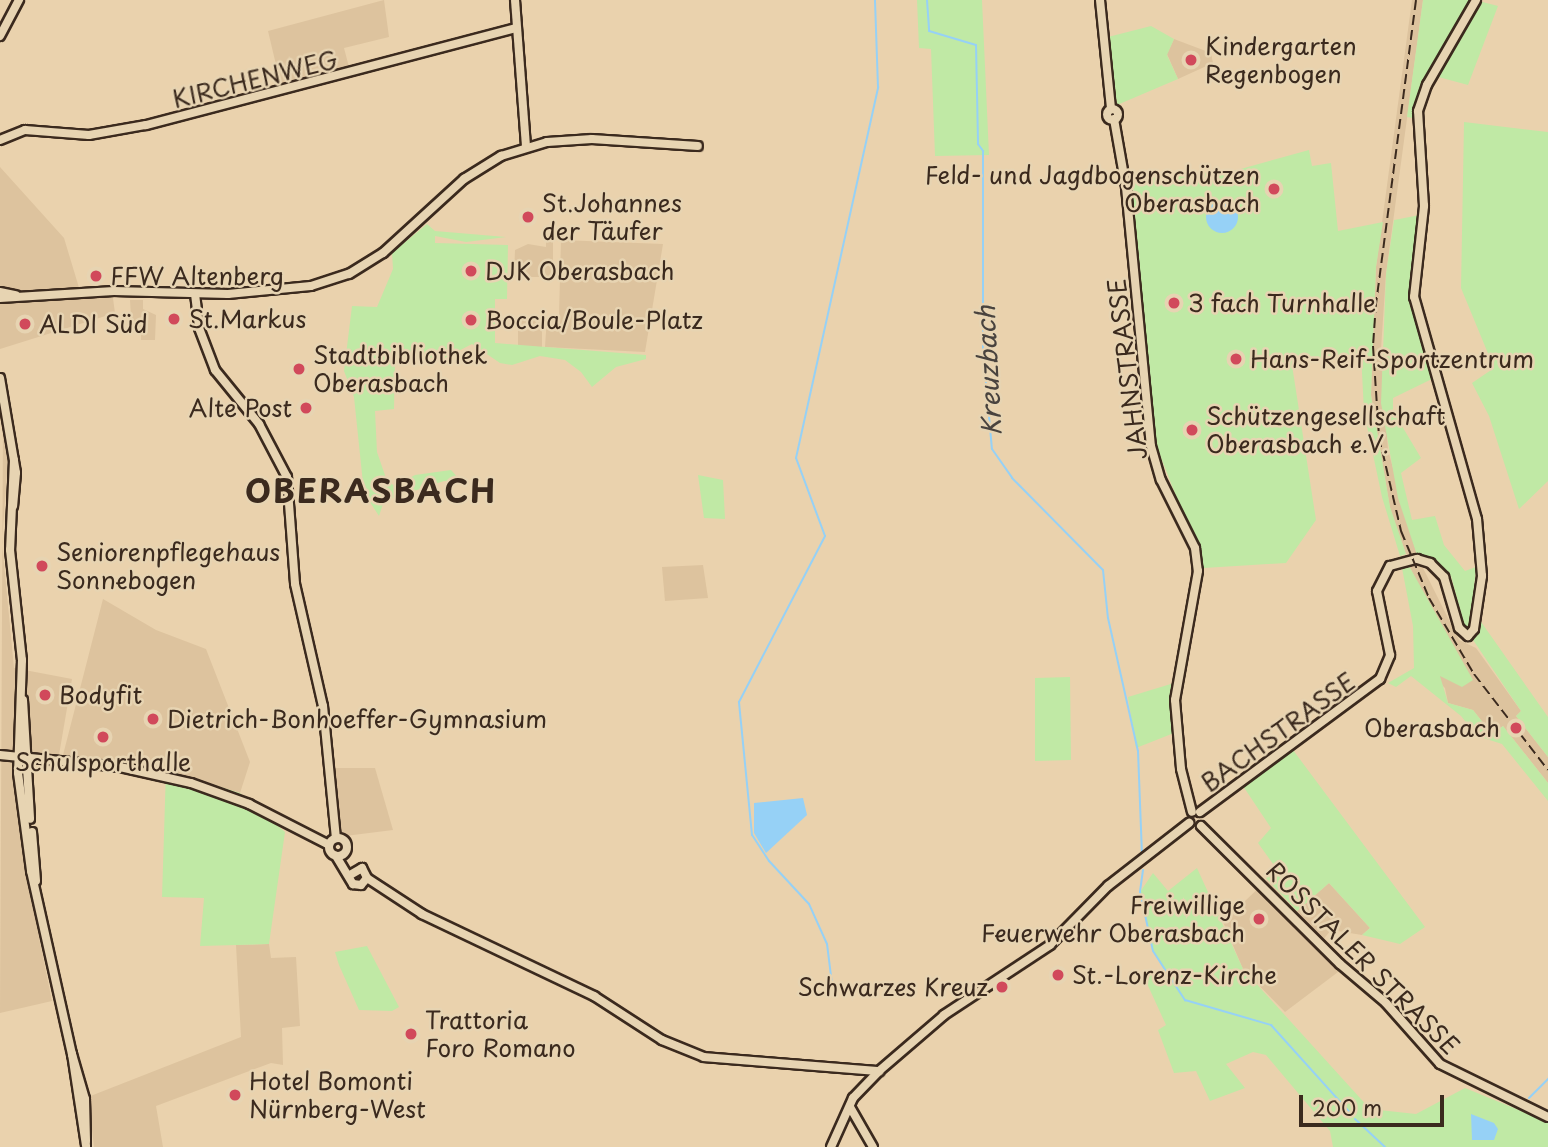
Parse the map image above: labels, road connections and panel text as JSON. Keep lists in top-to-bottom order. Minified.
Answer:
{"streets":{"street":["KIRCHENWEG","JAHNSTRASSE","BACHSTRASSE","ROSSTALER STRASSE"]},"crossings":[["JAHNSTRASSE","BACHSTRASSE"],["JAHNSTRASSE","ROSSTALER STRASSE"]],"districts":["OBERASBACH"],"water":["Kreuzbach"],"places":["Kindergarten Regenbogen","Feld- und Jagdbogenschützen Oberasbach","St.Johannes der Täufer","DJK Oberasbach","FFW Altenberg","3 fach Turnhalle","St.Markus","Boccia/Boule-Platz","ALDI Süd","Hans-Reif-Sportzentrum","Stadtbibliothek Oberasbach","Alte Post","Schützengesellschaft Oberasbach e.V.","Seniorenpflegehaus Sonnebogen","Bodyfit","Dietrich-Bonhoeffer-Gymnasium","Oberasbach","Schulsporthalle","Freiwillige Feuerwehr Oberasbach","St.-Lorenz-Kirche","Schwarzes Kreuz","Trattoria Foro Romano","Hotel Bomonti Nürnberg-West"],"scale_bar":"200 m"}
